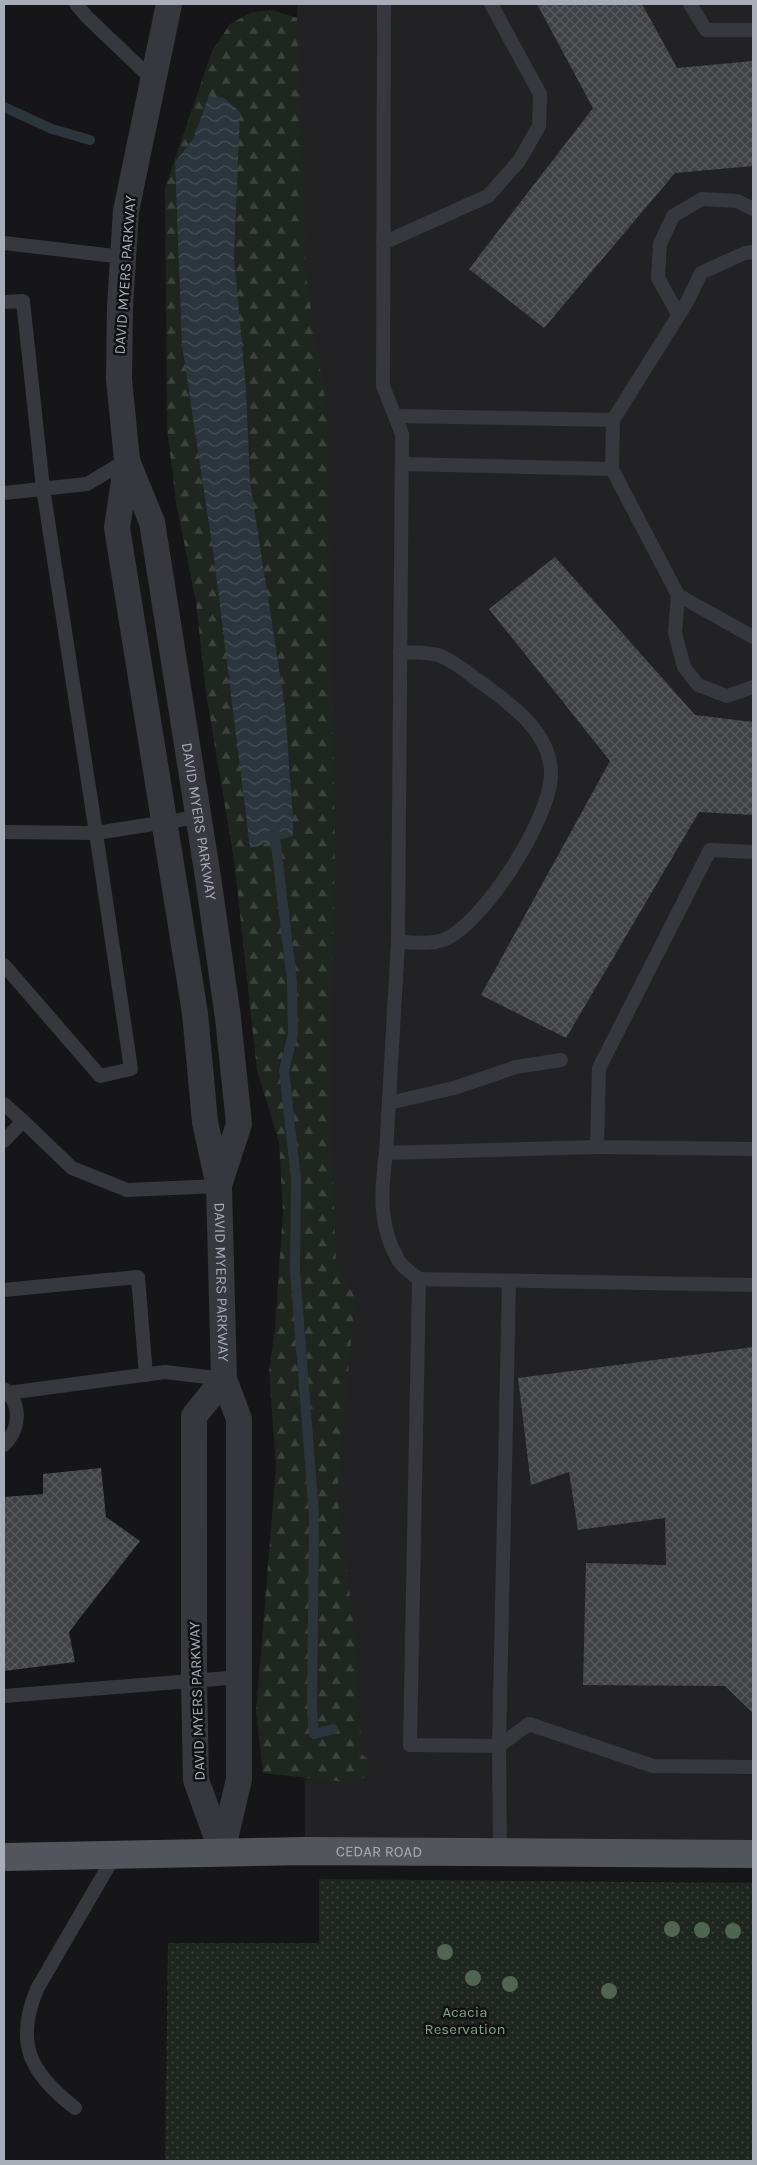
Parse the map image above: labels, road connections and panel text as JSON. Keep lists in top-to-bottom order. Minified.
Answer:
{"streets":{"main road":["CEDAR ROAD"],"street":["DAVID MYERS PARKWAY"]},"crossings":[["DAVID MYERS PARKWAY","CEDAR ROAD"]],"parks":["Acacia Reservation"]}
